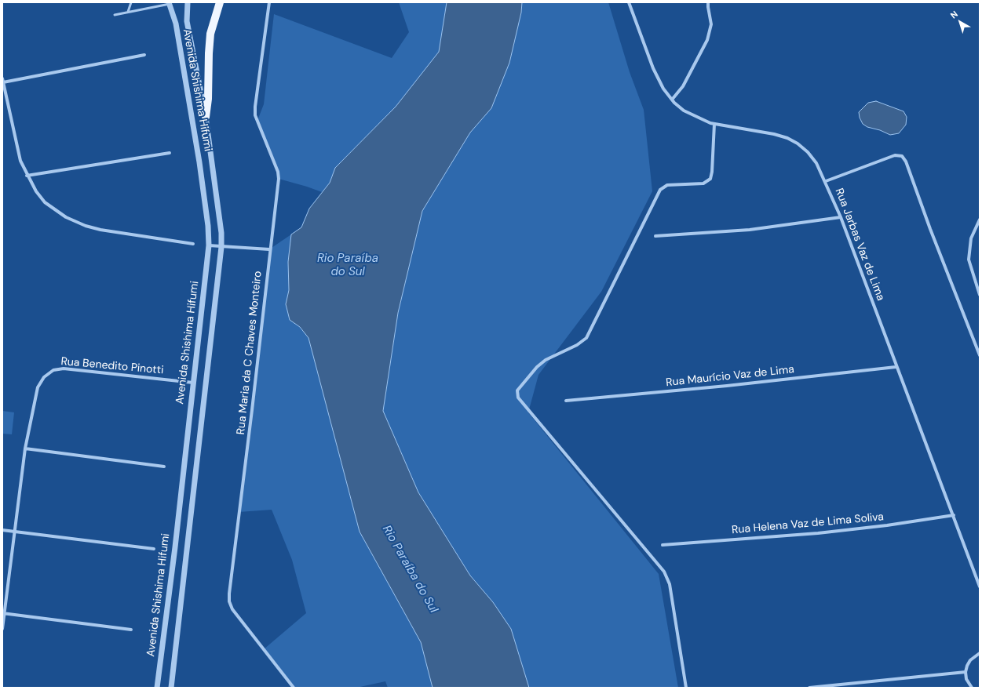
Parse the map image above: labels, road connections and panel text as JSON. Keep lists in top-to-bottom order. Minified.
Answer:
{"streets":{"street":["Avenida Shishima Hifumi","Rua Jarbas Vaz de Lima","Rua Maria da C Chaves Monteiro","Rua Benedito Pinotti","Rua Maurício Vaz de Lima","Rua Helena Vaz de Lima Soliva"]},"crossings":[["Avenida Shishima Hifumi","Rua Benedito Pinotti"],["Rua Jarbas Vaz de Lima","Rua Maurício Vaz de Lima"],["Rua Jarbas Vaz de Lima","Rua Helena Vaz de Lima Soliva"]],"water":["Rio Paraíba do Sul"],"north":"top left"}
